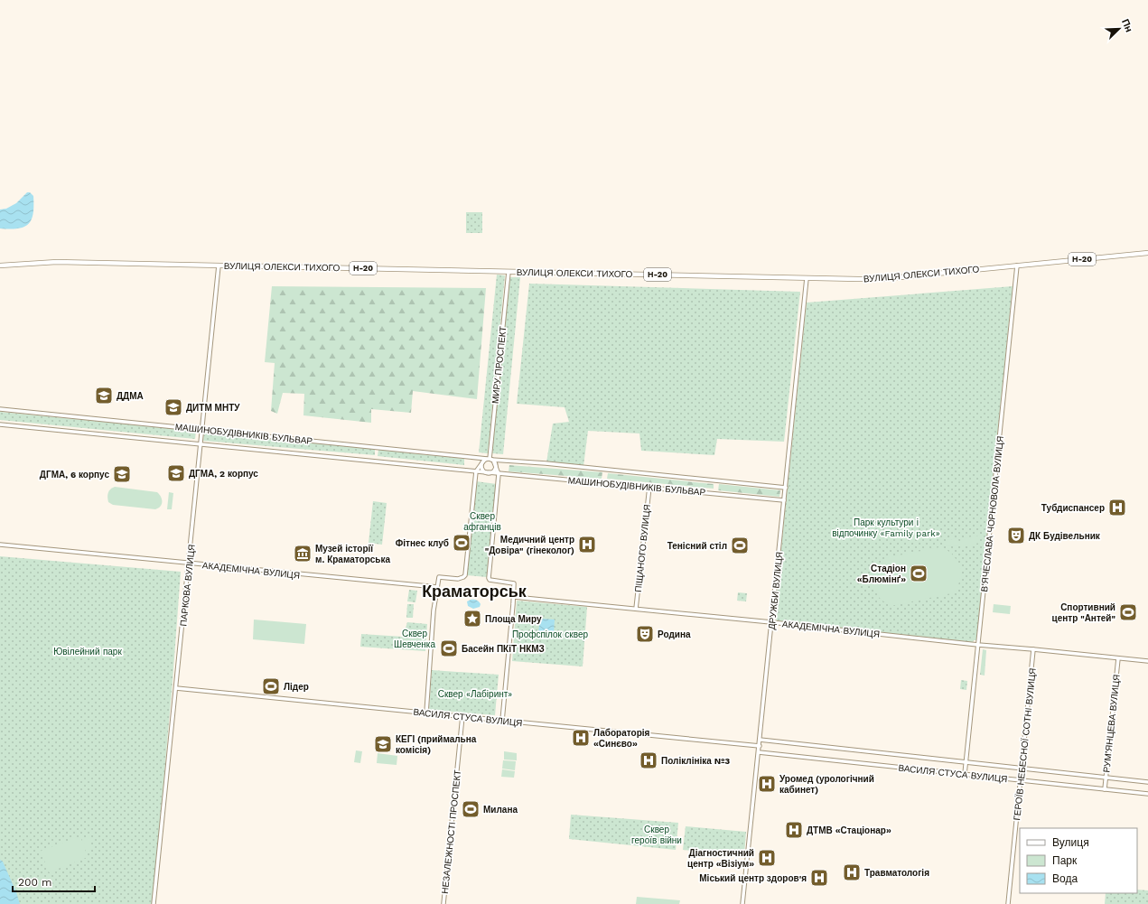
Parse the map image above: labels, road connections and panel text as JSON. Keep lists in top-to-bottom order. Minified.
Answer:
{"streets":{"main road":["Н-20","ВУЛИЦЯ ОЛЕКСИ ТИХОГО"],"street":["МИРУ ПРОСПЕКТ","МАШИНОБУДІВНИКІВ БУЛЬВАР","В'ЯЧЕСЛАВА ЧОРНОВОЛА ВУЛИЦЯ","ПІЩАНОГО ВУЛИЦЯ","АКАДЕМІЧНА ВУЛИЦЯ","ПАРКОВА ВУЛИЦЯ","ДРУЖБИ ВУЛИЦЯ","ВАСИЛЯ СТУСА ВУЛИЦЯ","РУМ’ЯНЦЕВА ВУЛИЦЯ","ГЕРОЇВ НЕБЕСНОЇ СОТНІ ВУЛИЦЯ","НЕЗАЛЕЖНОСТІ ПРОСПЕКТ"]},"crossings":[["ВУЛИЦЯ ОЛЕКСИ ТИХОГО","МИРУ ПРОСПЕКТ"],["ВУЛИЦЯ ОЛЕКСИ ТИХОГО","В'ЯЧЕСЛАВА ЧОРНОВОЛА ВУЛИЦЯ"],["ВУЛИЦЯ ОЛЕКСИ ТИХОГО","ПАРКОВА ВУЛИЦЯ"],["ВУЛИЦЯ ОЛЕКСИ ТИХОГО","ДРУЖБИ ВУЛИЦЯ"],["МИРУ ПРОСПЕКТ","МАШИНОБУДІВНИКІВ БУЛЬВАР"],["МАШИНОБУДІВНИКІВ БУЛЬВАР","ПІЩАНОГО ВУЛИЦЯ"],["МАШИНОБУДІВНИКІВ БУЛЬВАР","ПАРКОВА ВУЛИЦЯ"],["МАШИНОБУДІВНИКІВ БУЛЬВАР","ДРУЖБИ ВУЛИЦЯ"],["В'ЯЧЕСЛАВА ЧОРНОВОЛА ВУЛИЦЯ","АКАДЕМІЧНА ВУЛИЦЯ"],["В'ЯЧЕСЛАВА ЧОРНОВОЛА ВУЛИЦЯ","ВАСИЛЯ СТУСА ВУЛИЦЯ"],["ПІЩАНОГО ВУЛИЦЯ","АКАДЕМІЧНА ВУЛИЦЯ"],["АКАДЕМІЧНА ВУЛИЦЯ","ПАРКОВА ВУЛИЦЯ"],["АКАДЕМІЧНА ВУЛИЦЯ","ДРУЖБИ ВУЛИЦЯ"],["АКАДЕМІЧНА ВУЛИЦЯ","РУМ’ЯНЦЕВА ВУЛИЦЯ"],["АКАДЕМІЧНА ВУЛИЦЯ","ГЕРОЇВ НЕБЕСНОЇ СОТНІ ВУЛИЦЯ"],["ПАРКОВА ВУЛИЦЯ","ВАСИЛЯ СТУСА ВУЛИЦЯ"],["ДРУЖБИ ВУЛИЦЯ","ВАСИЛЯ СТУСА ВУЛИЦЯ"],["ВАСИЛЯ СТУСА ВУЛИЦЯ","РУМ’ЯНЦЕВА ВУЛИЦЯ"],["ВАСИЛЯ СТУСА ВУЛИЦЯ","ГЕРОЇВ НЕБЕСНОЇ СОТНІ ВУЛИЦЯ"],["ВАСИЛЯ СТУСА ВУЛИЦЯ","НЕЗАЛЕЖНОСТІ ПРОСПЕКТ"]],"districts":["Краматорськ"],"parks":["Сквер афганців","Парк культури і відпочинку «Family park»","Сквер Шевченка","Профспілок сквер","Ювілейний парк","Сквер «Лабіринт»","Сквер героїв війни"],"places":{"school or university":["ДДМА","ДИТМ МНТУ","ДГМА, 2 корпус","ДГМА, 6 корпус","КЕГІ (приймальна комісія)"],"hospital":["Тубдиспансер","Медичний центр \"Довіра\" (гінеколог)","Лабораторія «Синєво»","Поліклініка №3","Уромед (урологічний кабинет)","ДТМВ «Стаціонар»","Діагностичний центр «Візіум»","Травматологія","Міський центр здоров'я"],"theatre":["ДК Будівельник","Родина"],"sports":["Фітнес клуб","Тенісний стіл","Стадіон «Блюмінґ»","Спортивний центр \"Антей\"","Басейн ПКіТ НКМЗ","Лідер","Милана"],"museum":["Музей історії м. Краматорська"],"place":["Площа Миру"]},"legend":["Вулиця","Парк","Вода"],"scale_bar":"200 m","north":"top right"}
